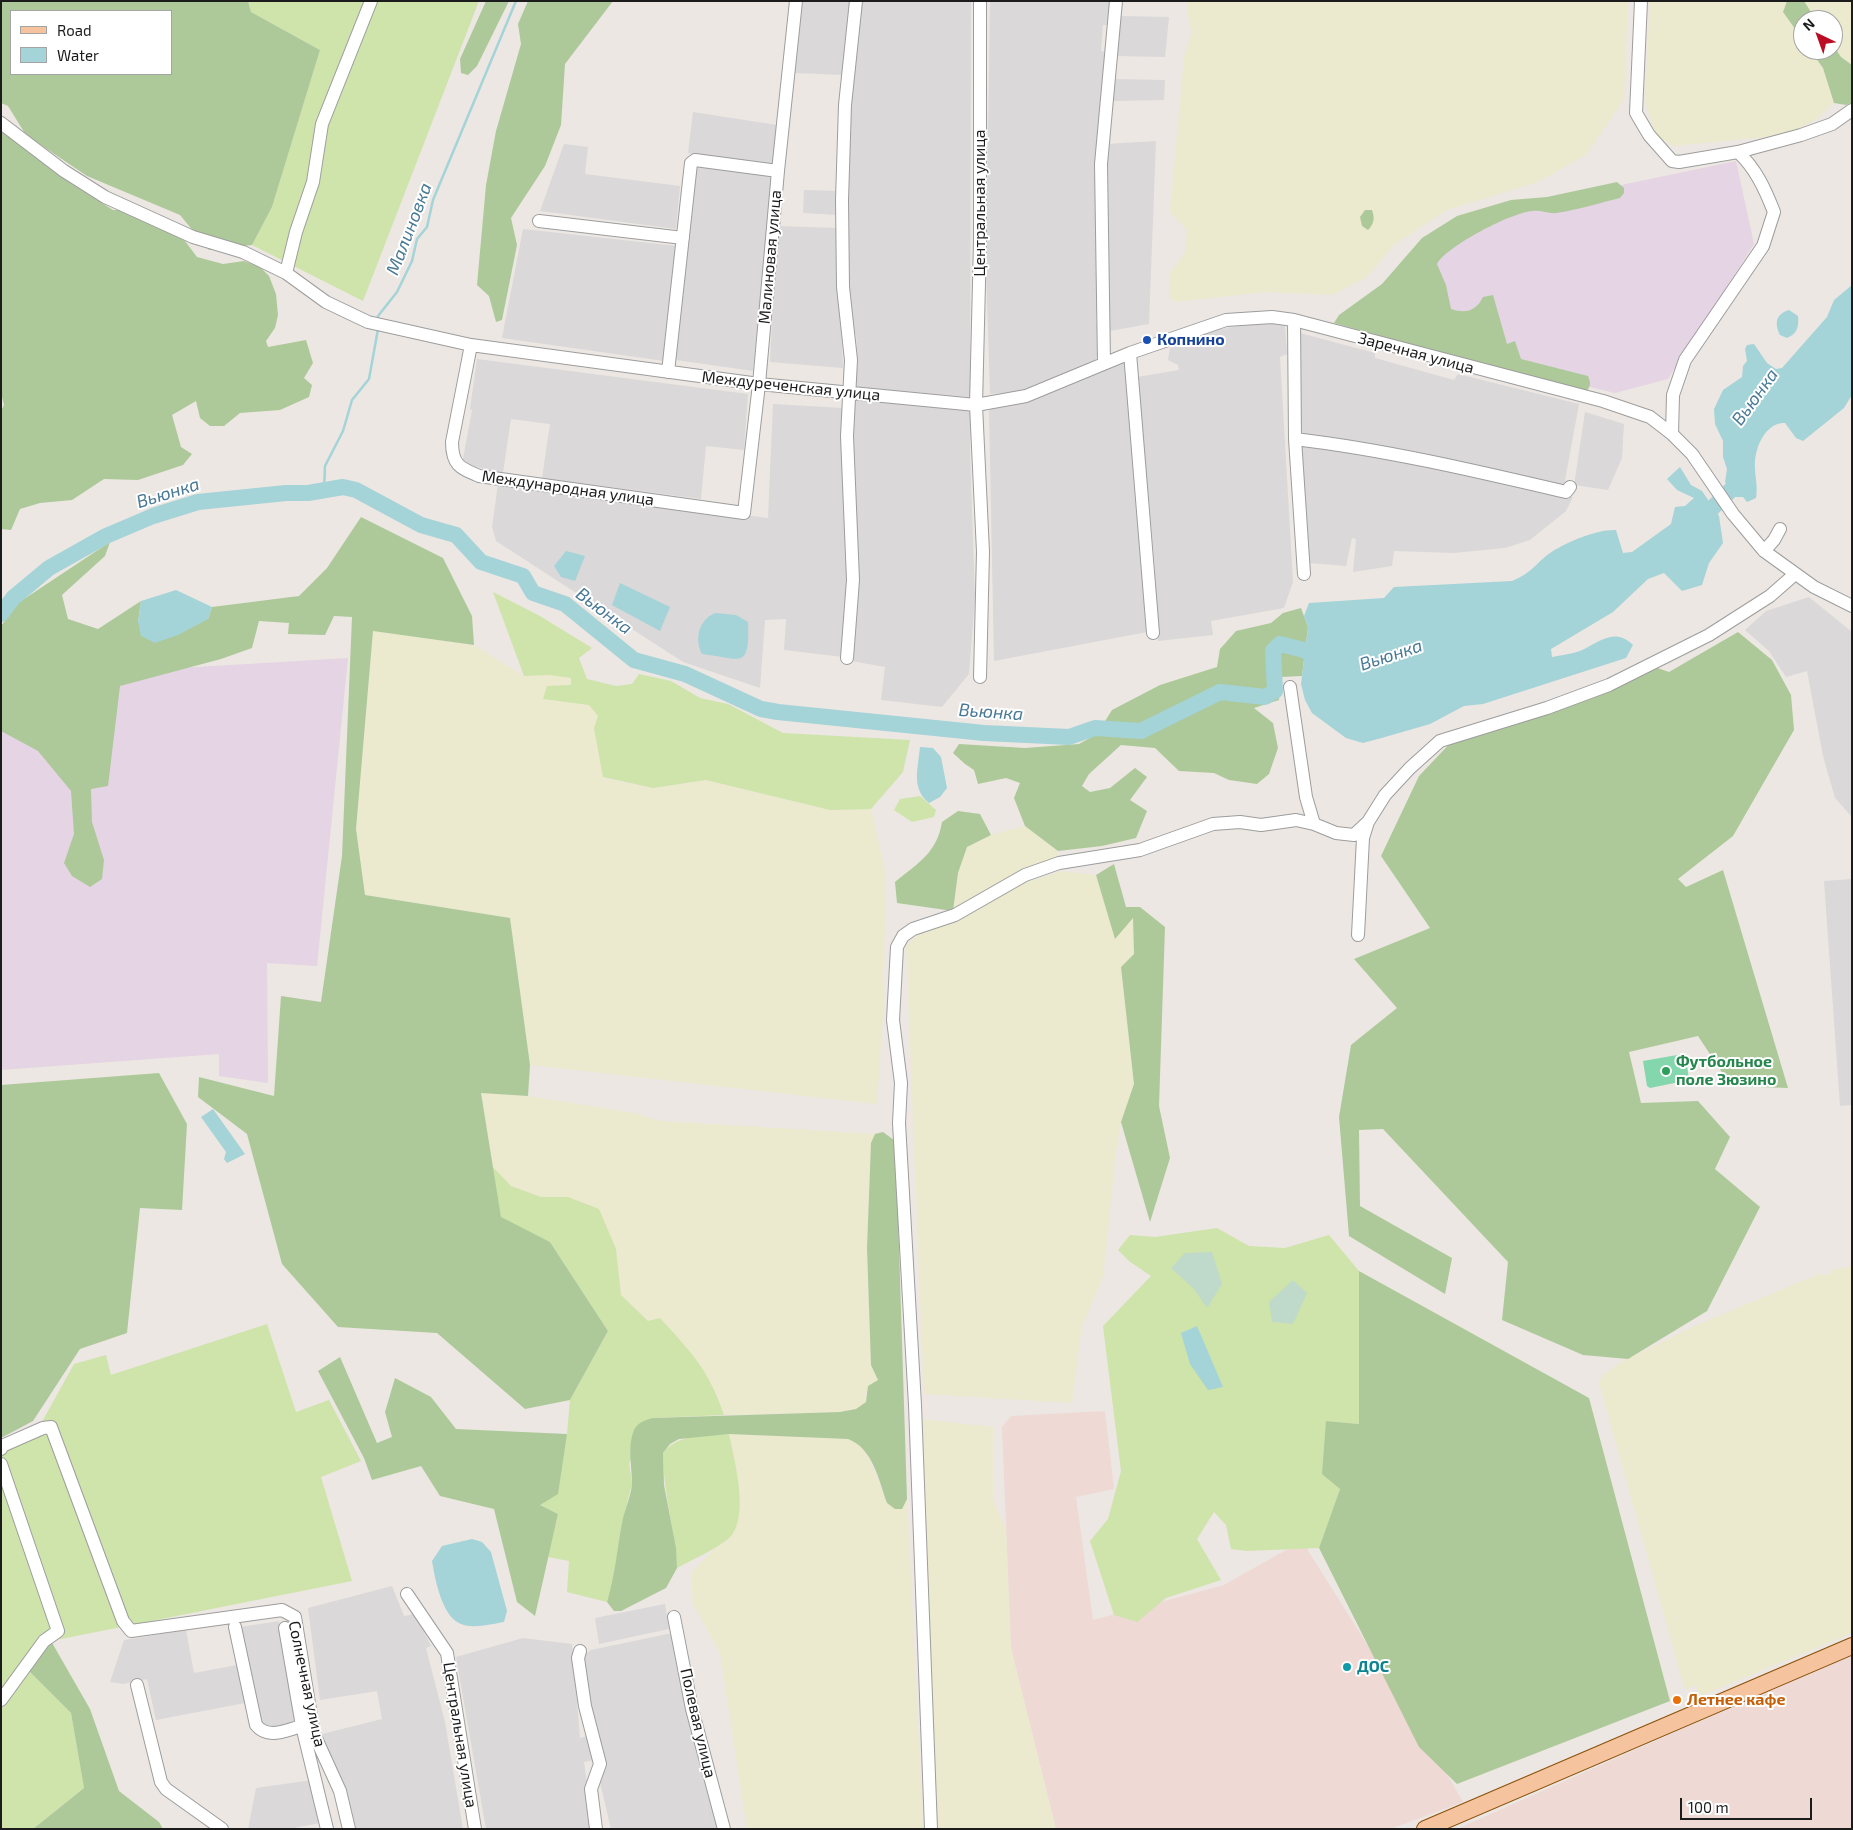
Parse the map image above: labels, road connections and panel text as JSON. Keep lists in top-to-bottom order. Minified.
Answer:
{"streets":{"street":["Центральная улица","Малиновая улица","Заречная улица","Междуреченская улица","Международная улица","Солнечная улица","Полевая улица"]},"crossings":[["Центральная улица","Междуреченская улица"],["Малиновая улица","Междуреченская улица"],["Малиновая улица","Международная улица"],["Заречная улица","Междуреченская улица"],["Междуреченская улица","Международная улица"]],"water":["Малиновка","Вьюнка"],"places":["Копнино","Футбольное поле Зюзино","ДОС","Летнее кафе"],"legend":["Road","Water"],"scale_bar":"100 m","north":"top left"}
